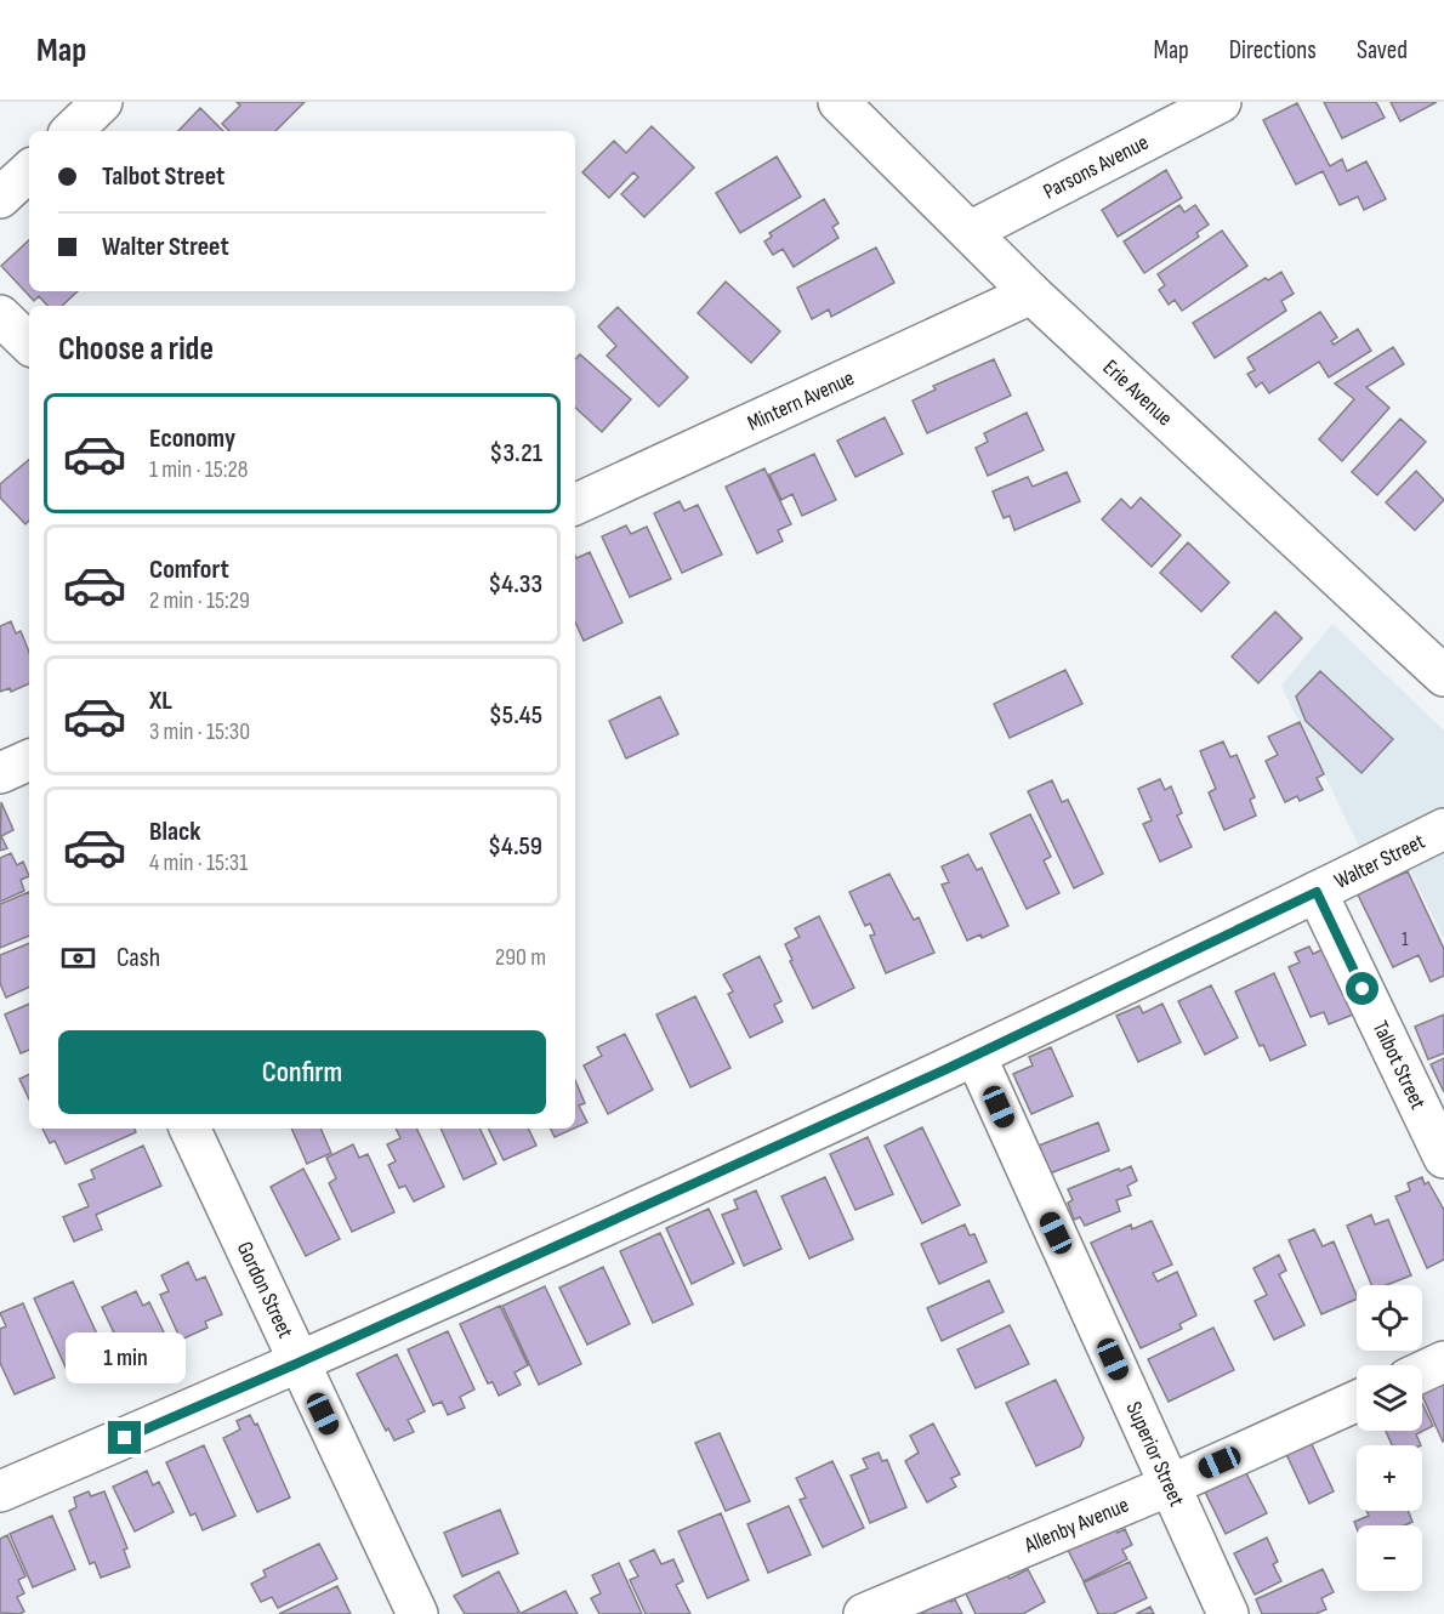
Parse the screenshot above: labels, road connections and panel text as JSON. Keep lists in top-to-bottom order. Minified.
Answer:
{"streets":{"street":["Parsons Avenue","Erie Avenue","Mintern Avenue","Walter Street","Talbot Street","Gordon Street","Superior Street","Allenby Avenue"]},"crossings":[["Parsons Avenue","Erie Avenue"],["Erie Avenue","Mintern Avenue"],["Walter Street","Talbot Street"],["Walter Street","Gordon Street"],["Walter Street","Superior Street"],["Superior Street","Allenby Avenue"]],"house_numbers":["1"],"page":{"header":"Map","nav":["Map","Directions","Saved"],"banner":["Talbot Street","Walter Street"],"heading":"Choose a ride","list":[{"name":"Economy","note":"1 min · 15:28","value":"$3.21"},{"name":"Comfort","note":"2 min · 15:29","value":"$4.33"},{"name":"XL","note":"3 min · 15:30","value":"$5.45"},{"name":"Black","note":"4 min · 15:31","value":"$4.59"}],"pay":["Cash","290 m"],"buttons":"Confirm","map_buttons":["+","−"],"bubble":"1 min"}}
